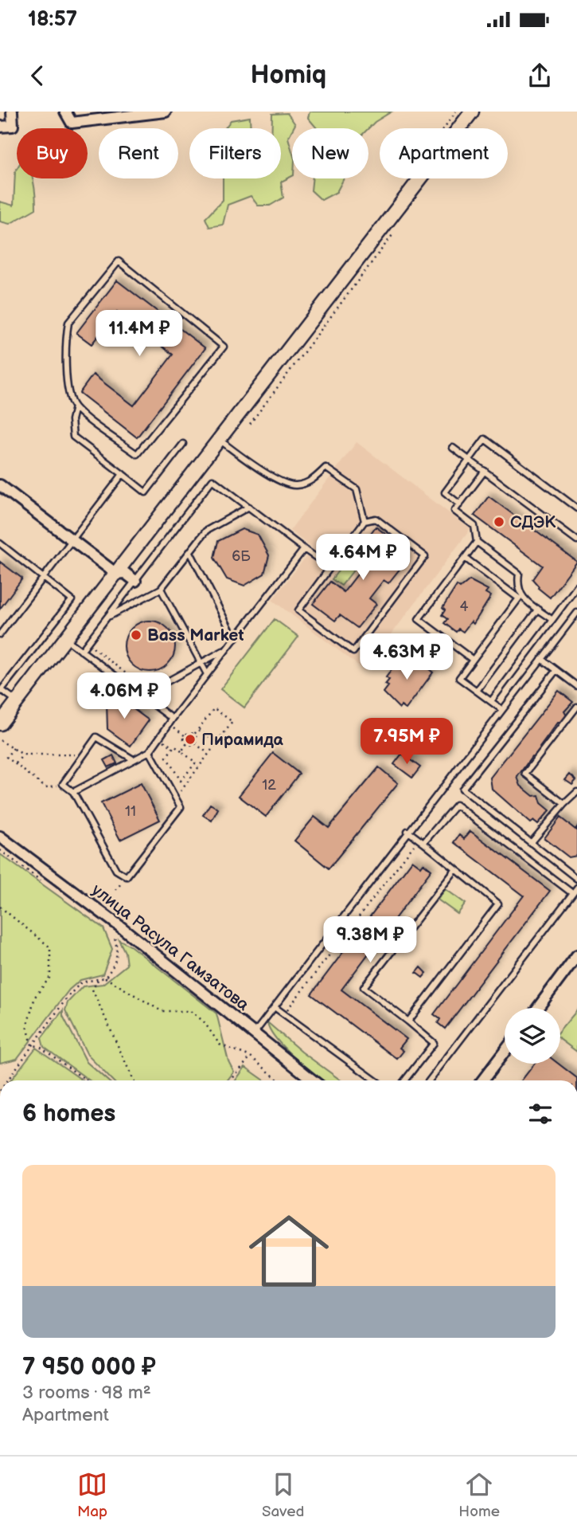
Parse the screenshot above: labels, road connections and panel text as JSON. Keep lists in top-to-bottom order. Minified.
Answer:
{"streets":{"street":["улица Расула Гамзатова"]},"places":["СДЭК","Bass Market","Пирамида"],"house_numbers":["6Б","4","12","11"],"page":{"status":"18:57","header":"Homiq","chip":["Buy","Rent","Filters","New","Apartment"],"price":["11.4M ₽","4.64M ₽","4.63M ₽","4.06M ₽","7.95M ₽","9.38M ₽"],"heading":"6 homes","list":[{"name":"7 950 000 ₽","note":"3 rooms · 98 m² · Apartment"}],"tabs":["Map","Saved","Home"]}}
